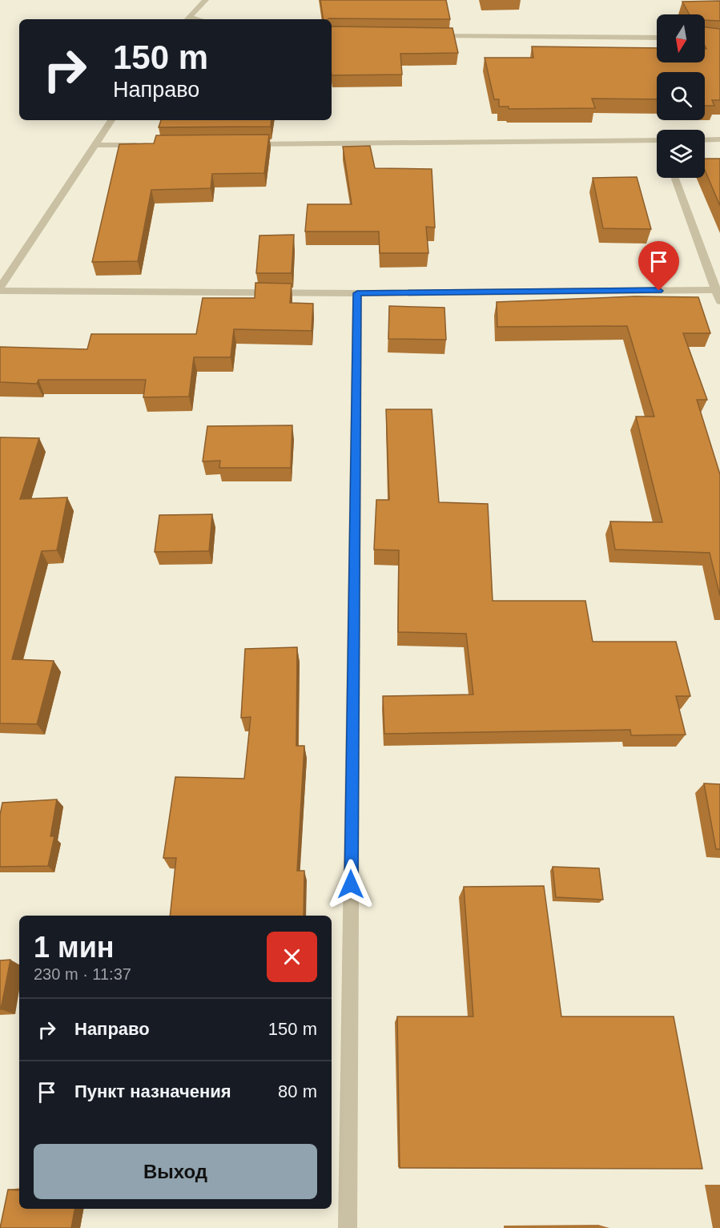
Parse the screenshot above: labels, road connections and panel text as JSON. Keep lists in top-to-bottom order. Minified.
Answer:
{"north":"bottom","page":{"turn":["150 m","Направо"],"heading":["1 мин","230 m · 11:37"],"list":[{"name":"Направо","value":"150 m"},{"name":"Пункт назначения","value":"80 m"}],"buttons":"Выход"}}
